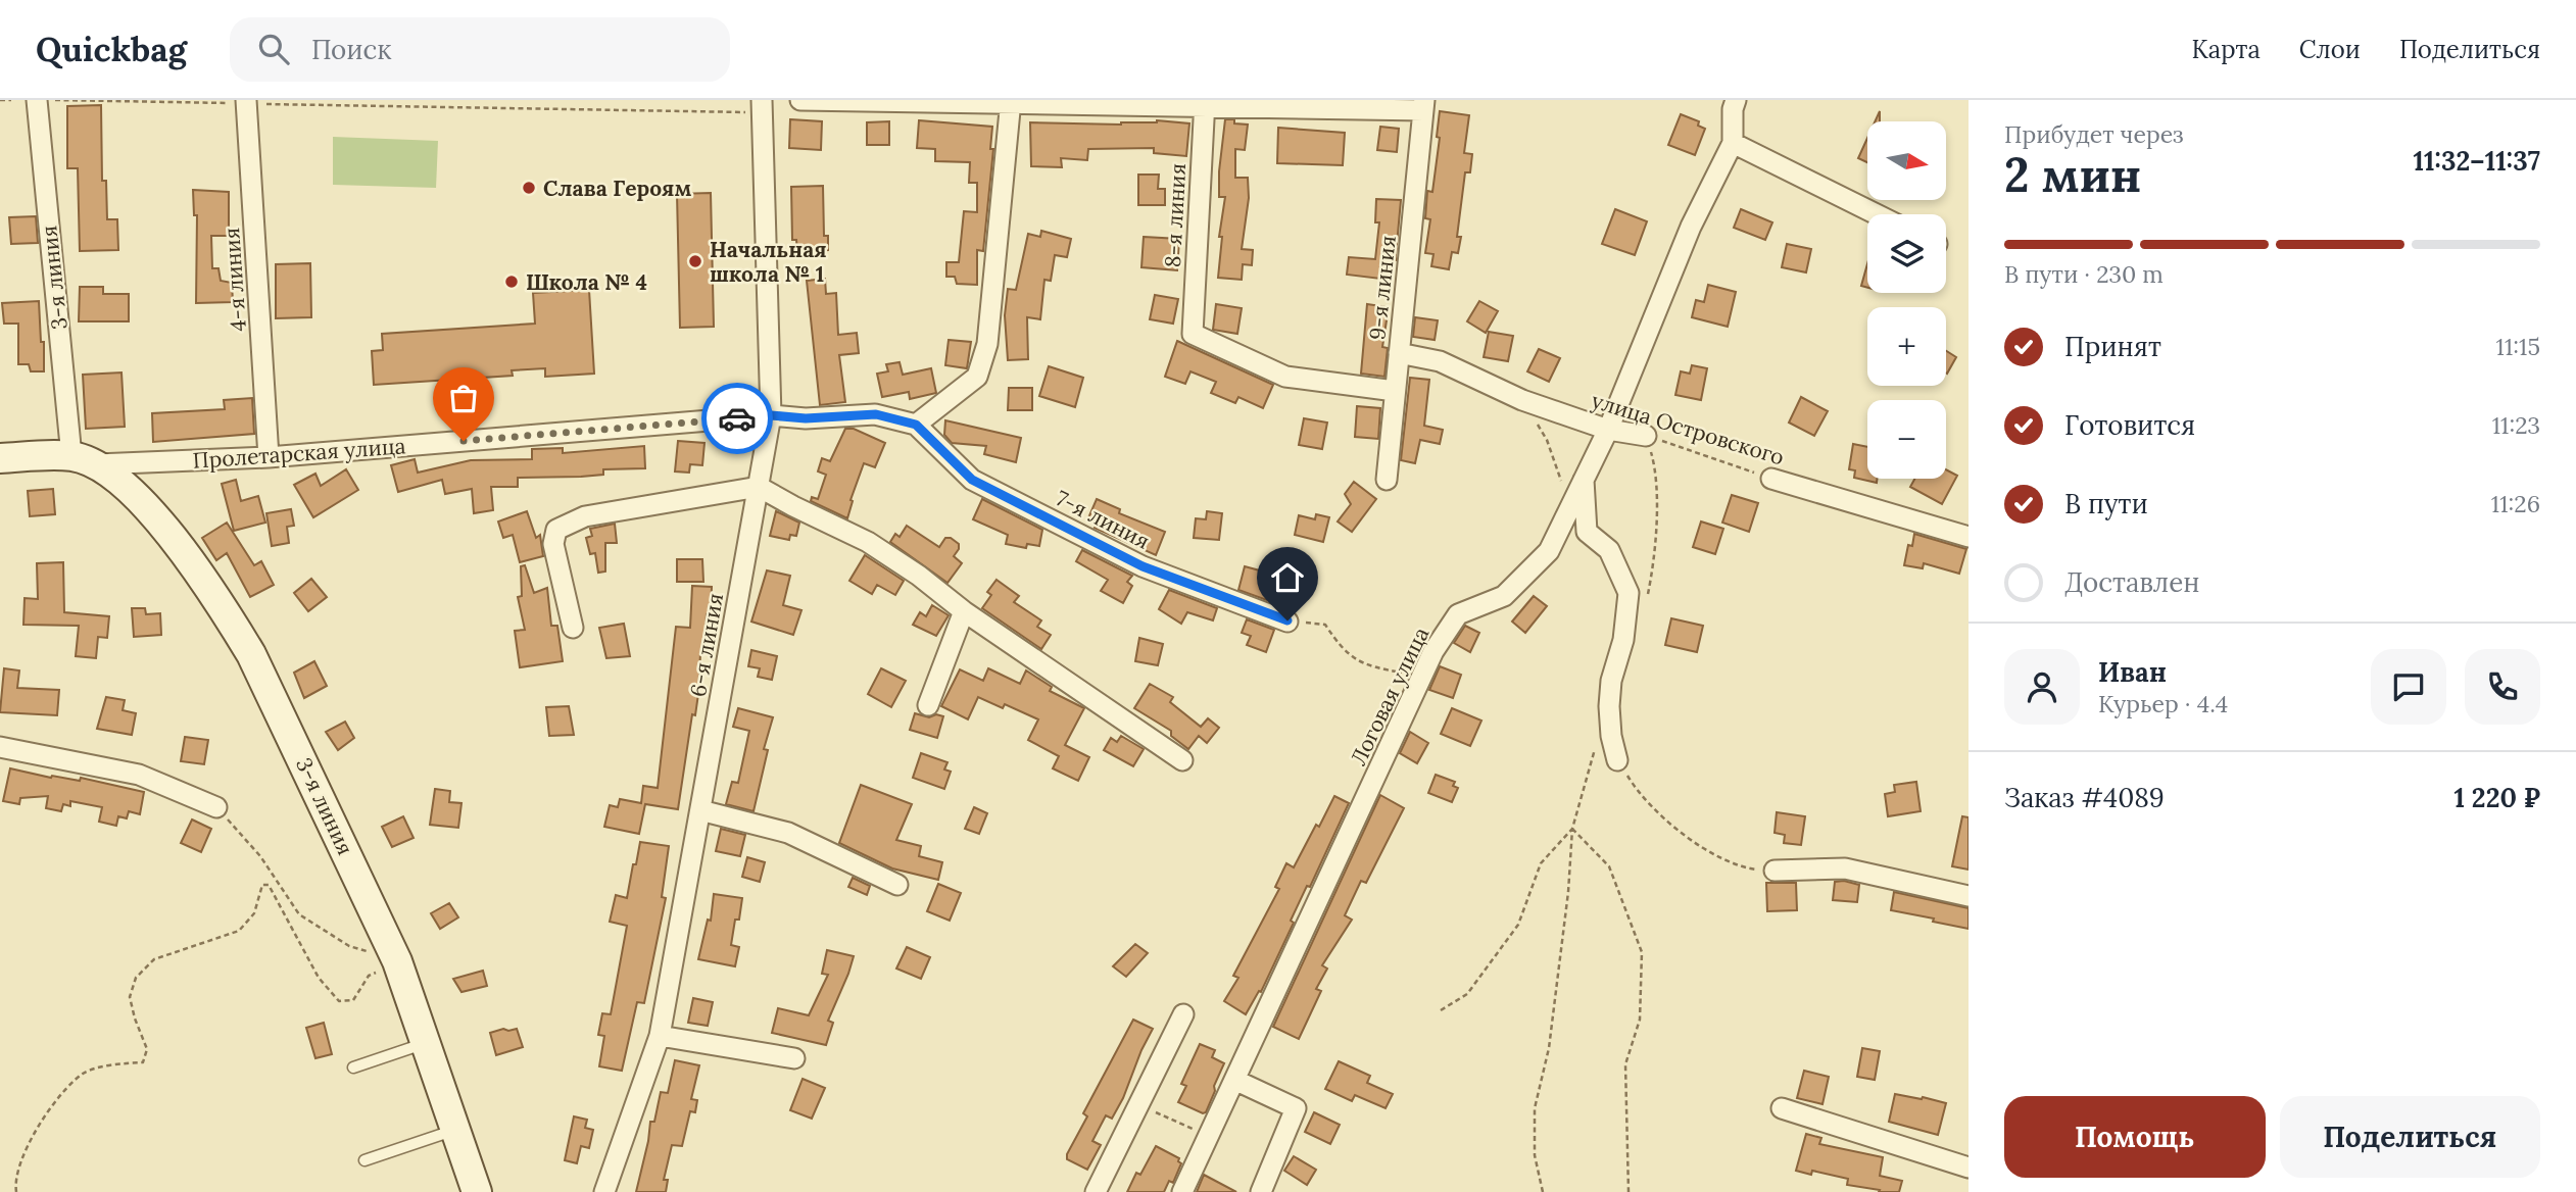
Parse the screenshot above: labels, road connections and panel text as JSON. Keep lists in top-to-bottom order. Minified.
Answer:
{"streets":{"main road":["3-я линия","Пролетарская улица"],"street":["8-я линия","4-я линия","9-я линия","улица Островского","7-я линия","6-я линия","Логовая улица"]},"crossings":[["8-я линия","9-я линия"],["3-я линия","Пролетарская улица"],["4-я линия","Пролетарская улица"],["9-я линия","улица Островского"],["улица Островского","Логовая улица"],["Пролетарская улица","6-я линия"]],"places":["Слава Героям","Начальная школа № 1","Школа № 4"],"north":"right","page":{"header":"Quickbag","search":"Поиск","nav":["Карта","Слои","Поделиться"],"heading":["2 мин","Прибудет через","11:32–11:37"],"panel":["Иван","Курьер · 4.4","Заказ #4089","1 220 ₽"],"map_buttons":["+","−"],"bar":"В пути · 230 m","list":[["Принят","11:15"],["Готовится","11:23"],["В пути","11:26"],"Доставлен"],"buttons":["Помощь","Поделиться"]}}
